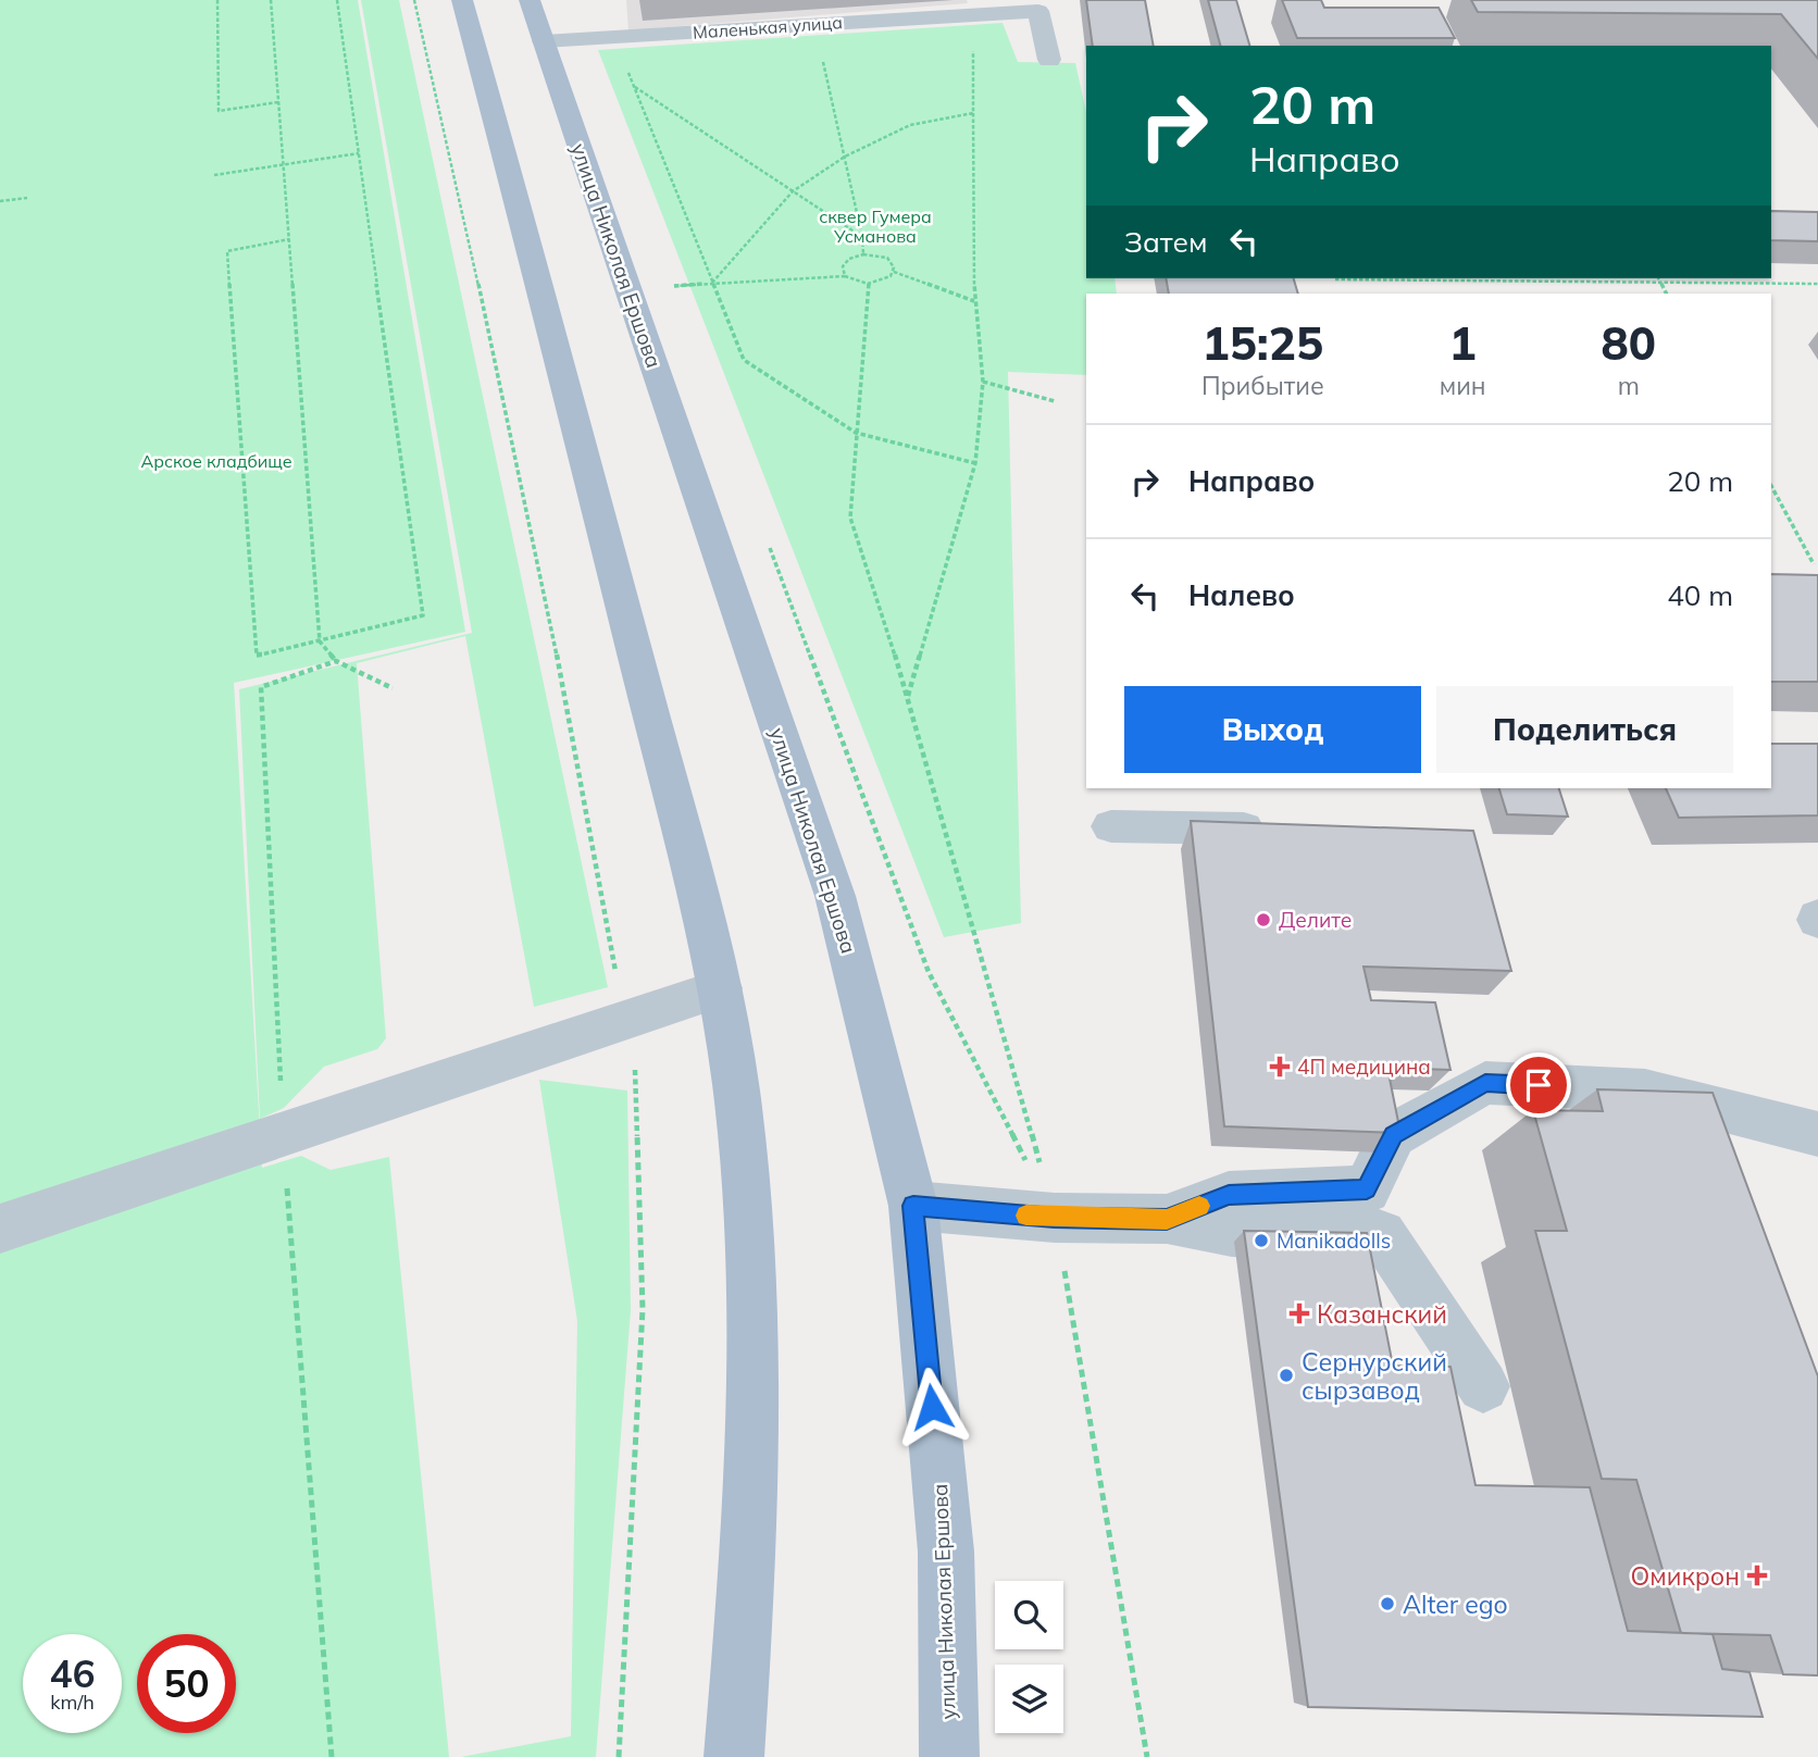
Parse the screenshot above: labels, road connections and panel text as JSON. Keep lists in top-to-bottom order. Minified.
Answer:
{"streets":{"main road":["улица Николая Ершова"],"lane":["Маленькая улица"]},"crossings":[["Маленькая улица","улица Николая Ершова"]],"parks":["сквер Гумера Усманова","Арское кладбище"],"places":{"other":["Делите","Manikadolls","Сернурский сырзавод","Alter ego"],"health":["4П медицина","Казанский","Омикрон"]},"page":{"turn":["20 m","Направо"],"then":"Затем","eta":["15:25","Прибытие","1","мин","80","m"],"list":[{"name":"Направо","value":"20 m"},{"name":"Налево","value":"40 m"}],"buttons":["Выход","Поделиться"],"speed":"46 km/h","limit":"50"}}
